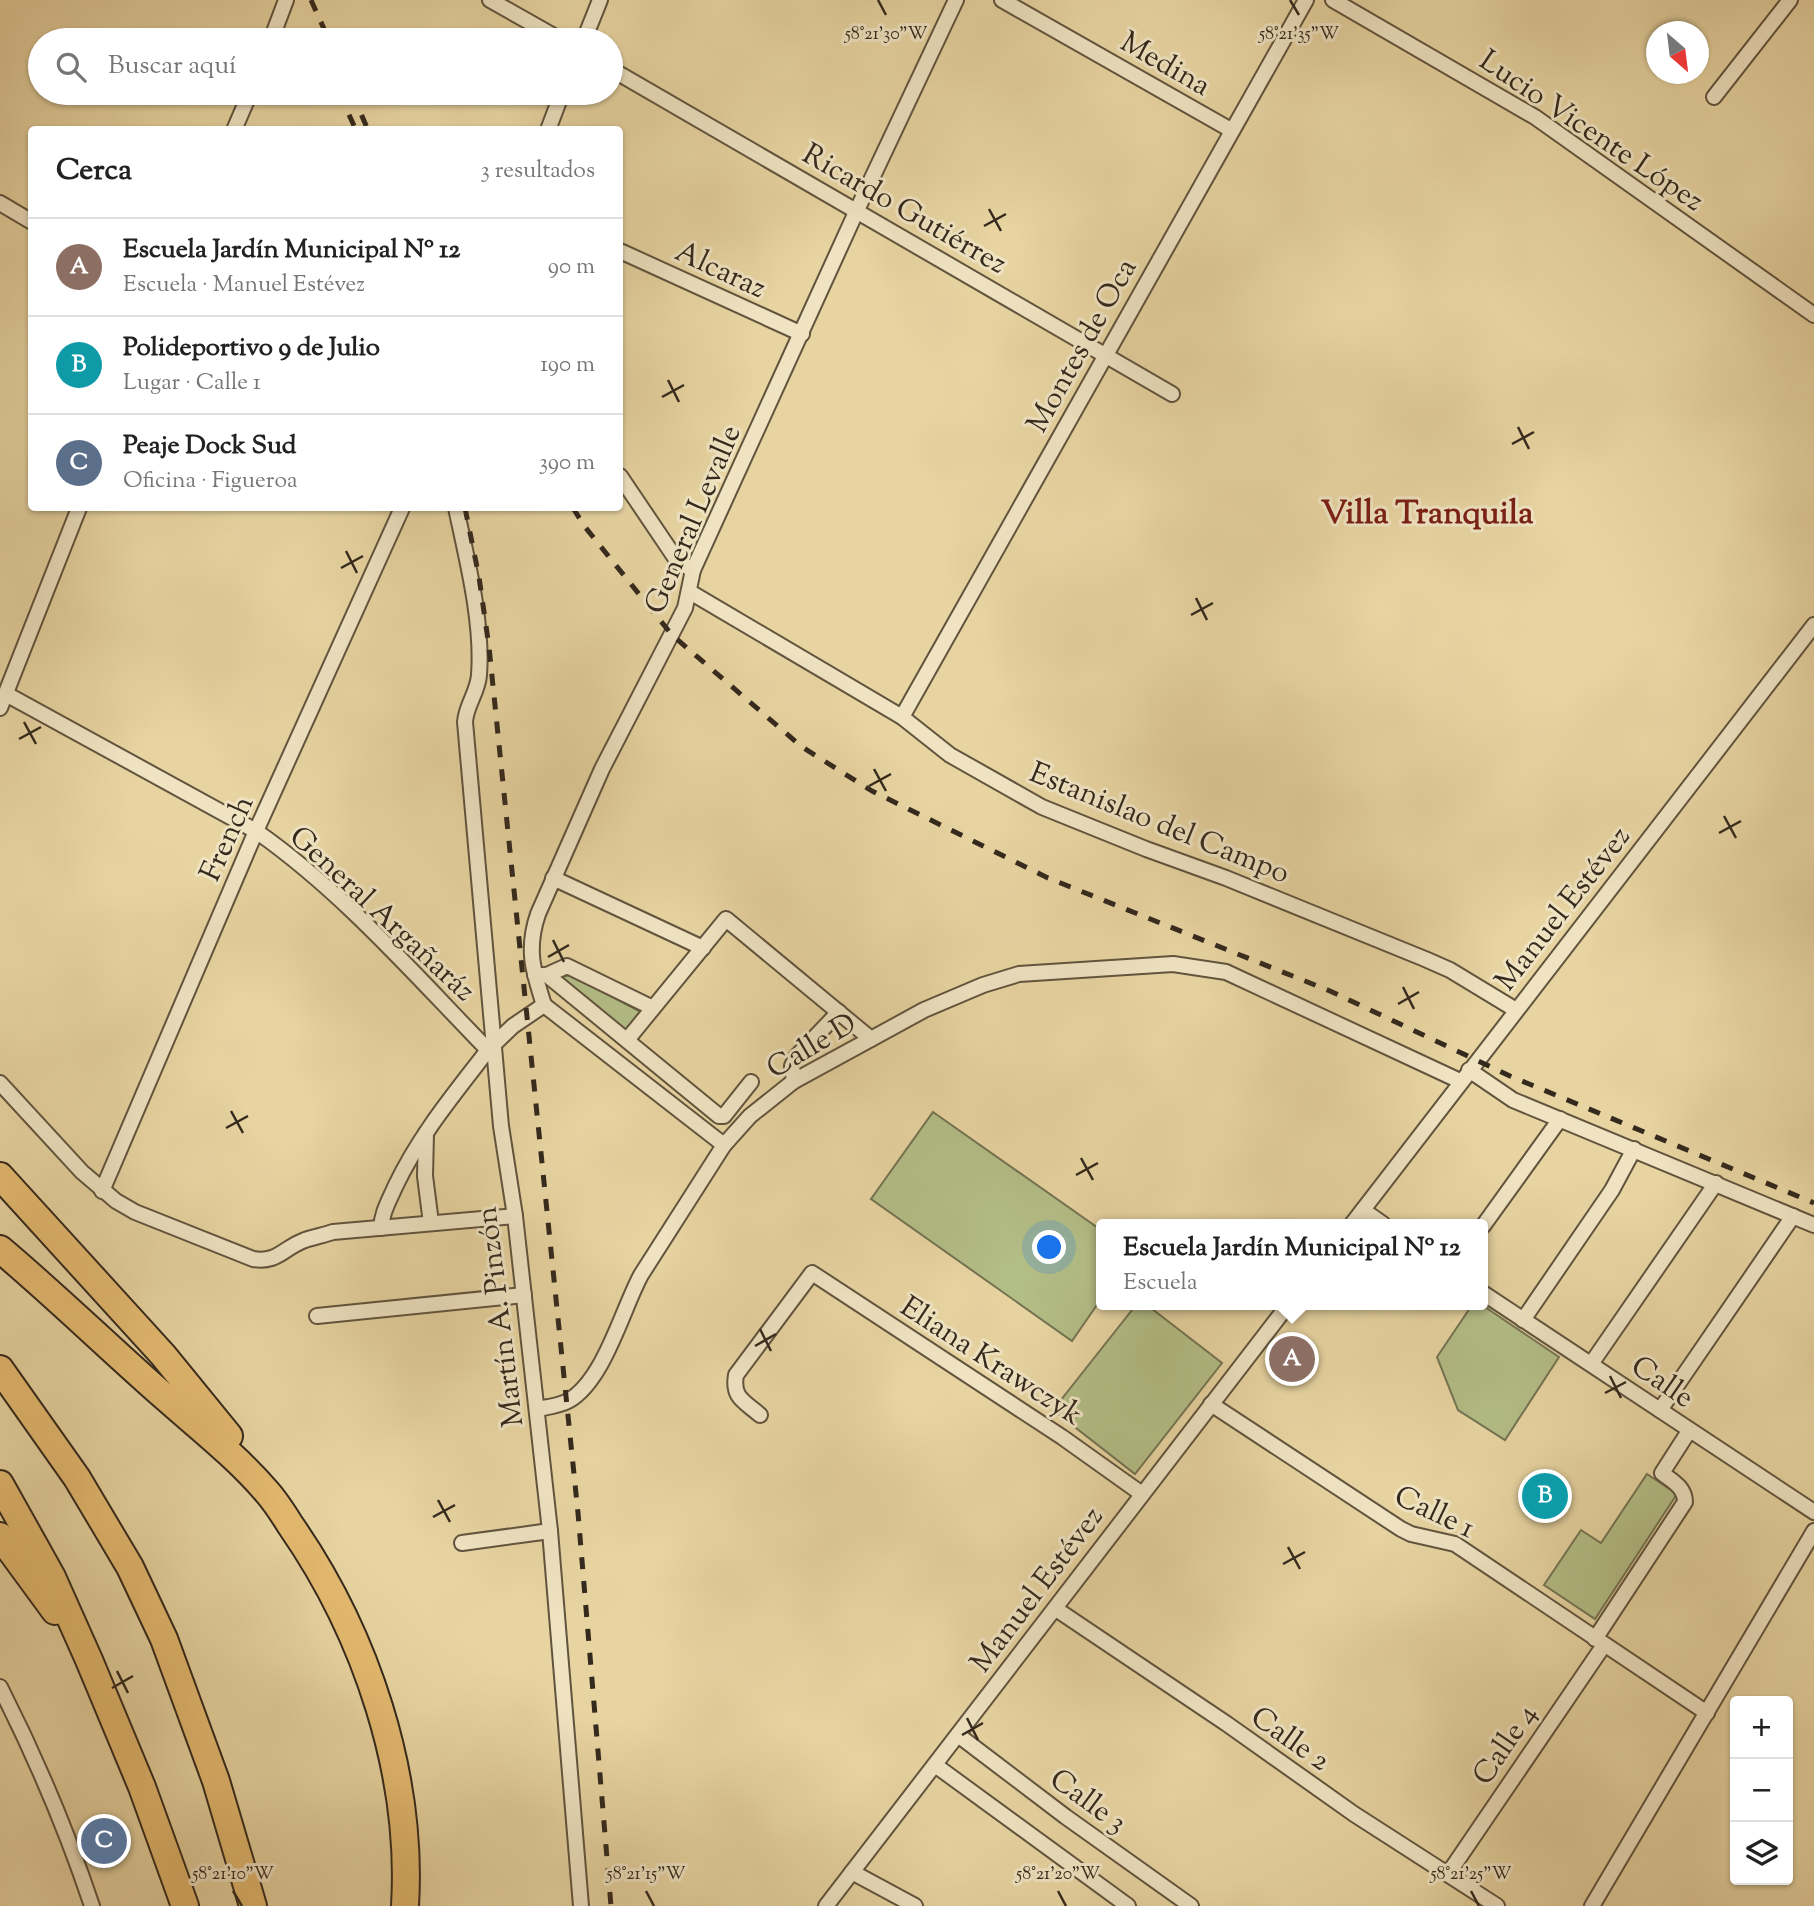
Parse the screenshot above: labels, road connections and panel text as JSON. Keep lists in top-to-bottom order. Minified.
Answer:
{"streets":{"street":["Medina","Lucio Vicente López","Ricardo Gutiérrez","Alcaraz","Montes de Oca","General Levalle","Estanislao del Campo","French","Manuel Estévez","General Argañaráz","Calle D","Martín A. Pinzón","Eliana Krawczyk","Calle","Calle 1","Calle 2","Calle 4","Calle 3"]},"crossings":[["Medina","Montes de Oca"],["Ricardo Gutiérrez","Montes de Oca"],["Ricardo Gutiérrez","General Levalle"],["Alcaraz","General Levalle"],["Montes de Oca","Estanislao del Campo"],["General Levalle","Estanislao del Campo"],["Estanislao del Campo","Manuel Estévez"],["French","General Argañaráz"],["Manuel Estévez","Calle D"],["Manuel Estévez","Eliana Krawczyk"],["Manuel Estévez","Calle 1"],["Manuel Estévez","Calle 2"],["Manuel Estévez","Calle 3"],["General Argañaráz","Martín A. Pinzón"],["Calle D","Martín A. Pinzón"],["Calle","Calle 4"],["Calle 1","Calle 4"],["Calle 2","Calle 4"]],"districts":["Villa Tranquila"],"north":"bottom right","page":{"search":"Buscar aquí","heading":["Cerca","3 resultados"],"list":[{"mark":"A","name":"Escuela Jardín Municipal Nº 12","note":"Escuela · Manuel Estévez","value":"90 m"},{"mark":"B","name":"Polideportivo 9 de Julio","note":"Lugar · Calle 1","value":"190 m"},{"mark":"C","name":"Peaje Dock Sud","note":"Oficina · Figueroa","value":"390 m"}],"popup":["Escuela Jardín Municipal Nº 12","Escuela"],"pins":["A","B","C"],"map_buttons":["+","−"]},"coordinates":["58°21'30\"W","58°21'35\"W","58°21'10\"W","58°21'15\"W","58°21'20\"W","58°21'25\"W"]}
